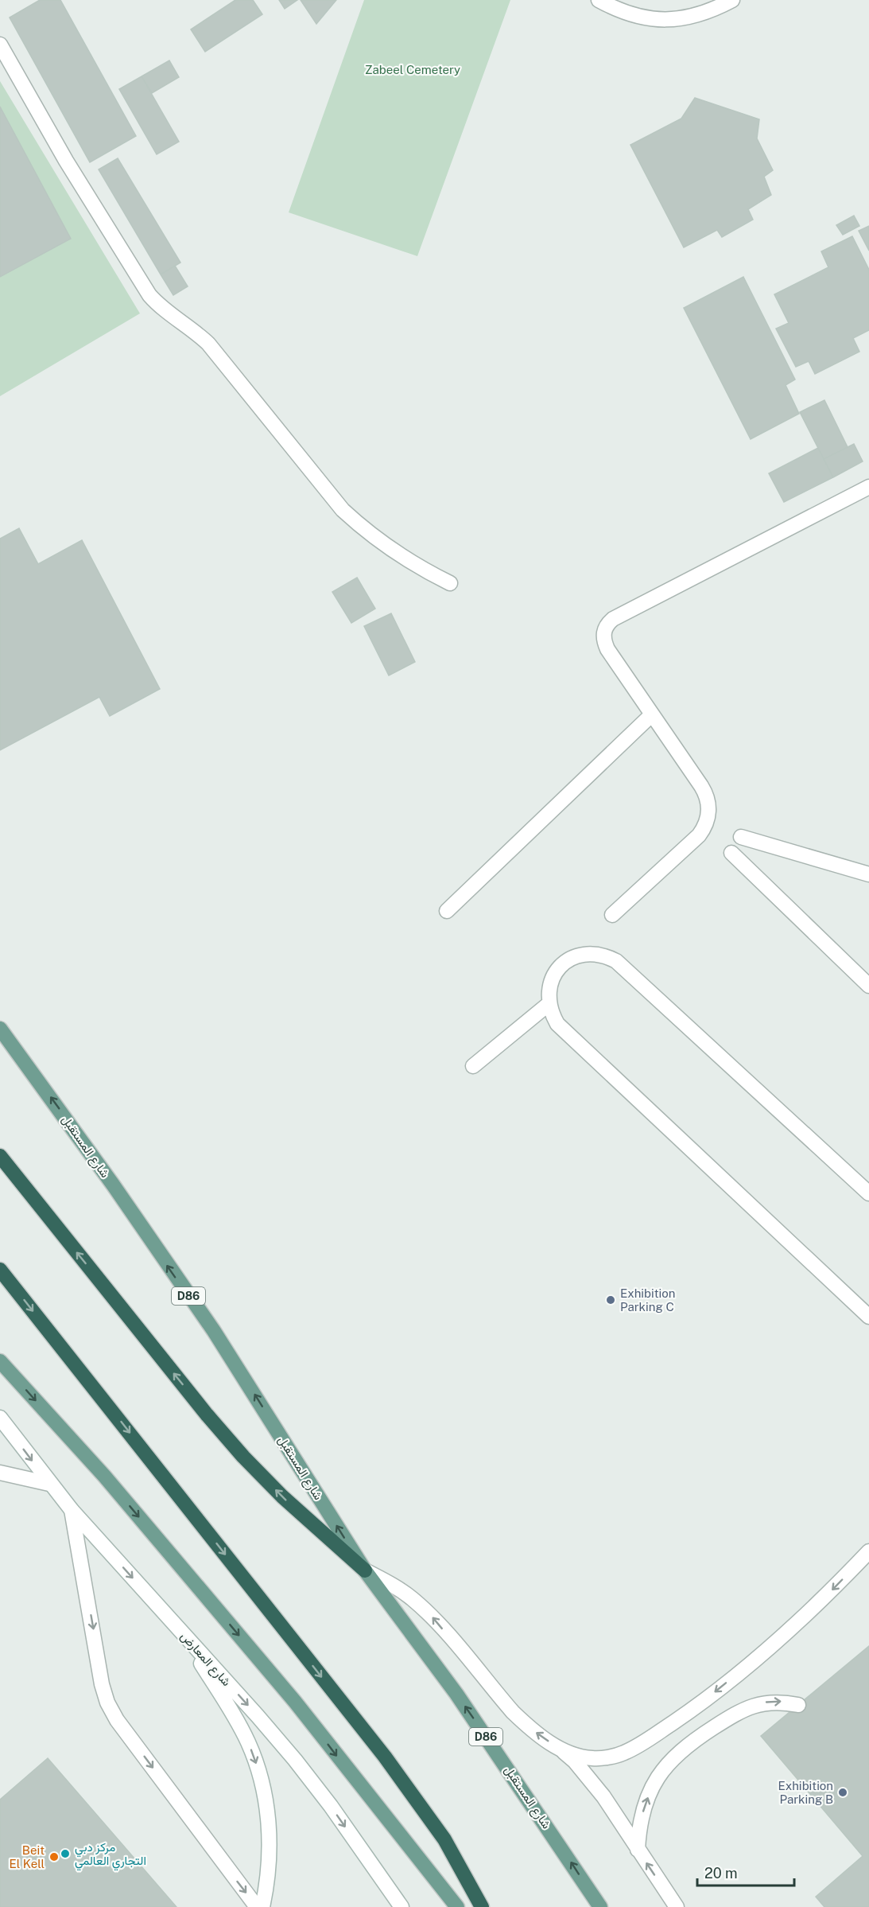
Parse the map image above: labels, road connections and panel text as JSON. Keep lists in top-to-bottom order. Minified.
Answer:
{"streets":{"main road":["شارع المستقبل","D86"],"street":["شارع المعارض"]},"one_way":["شارع المستقبل"],"parks":["Zabeel Cemetery"],"places":["Exhibition Parking C","Exhibition Parking B","مركز دبي التجاري العالمي","Beit El Kell"],"scale_bar":"20 m"}
